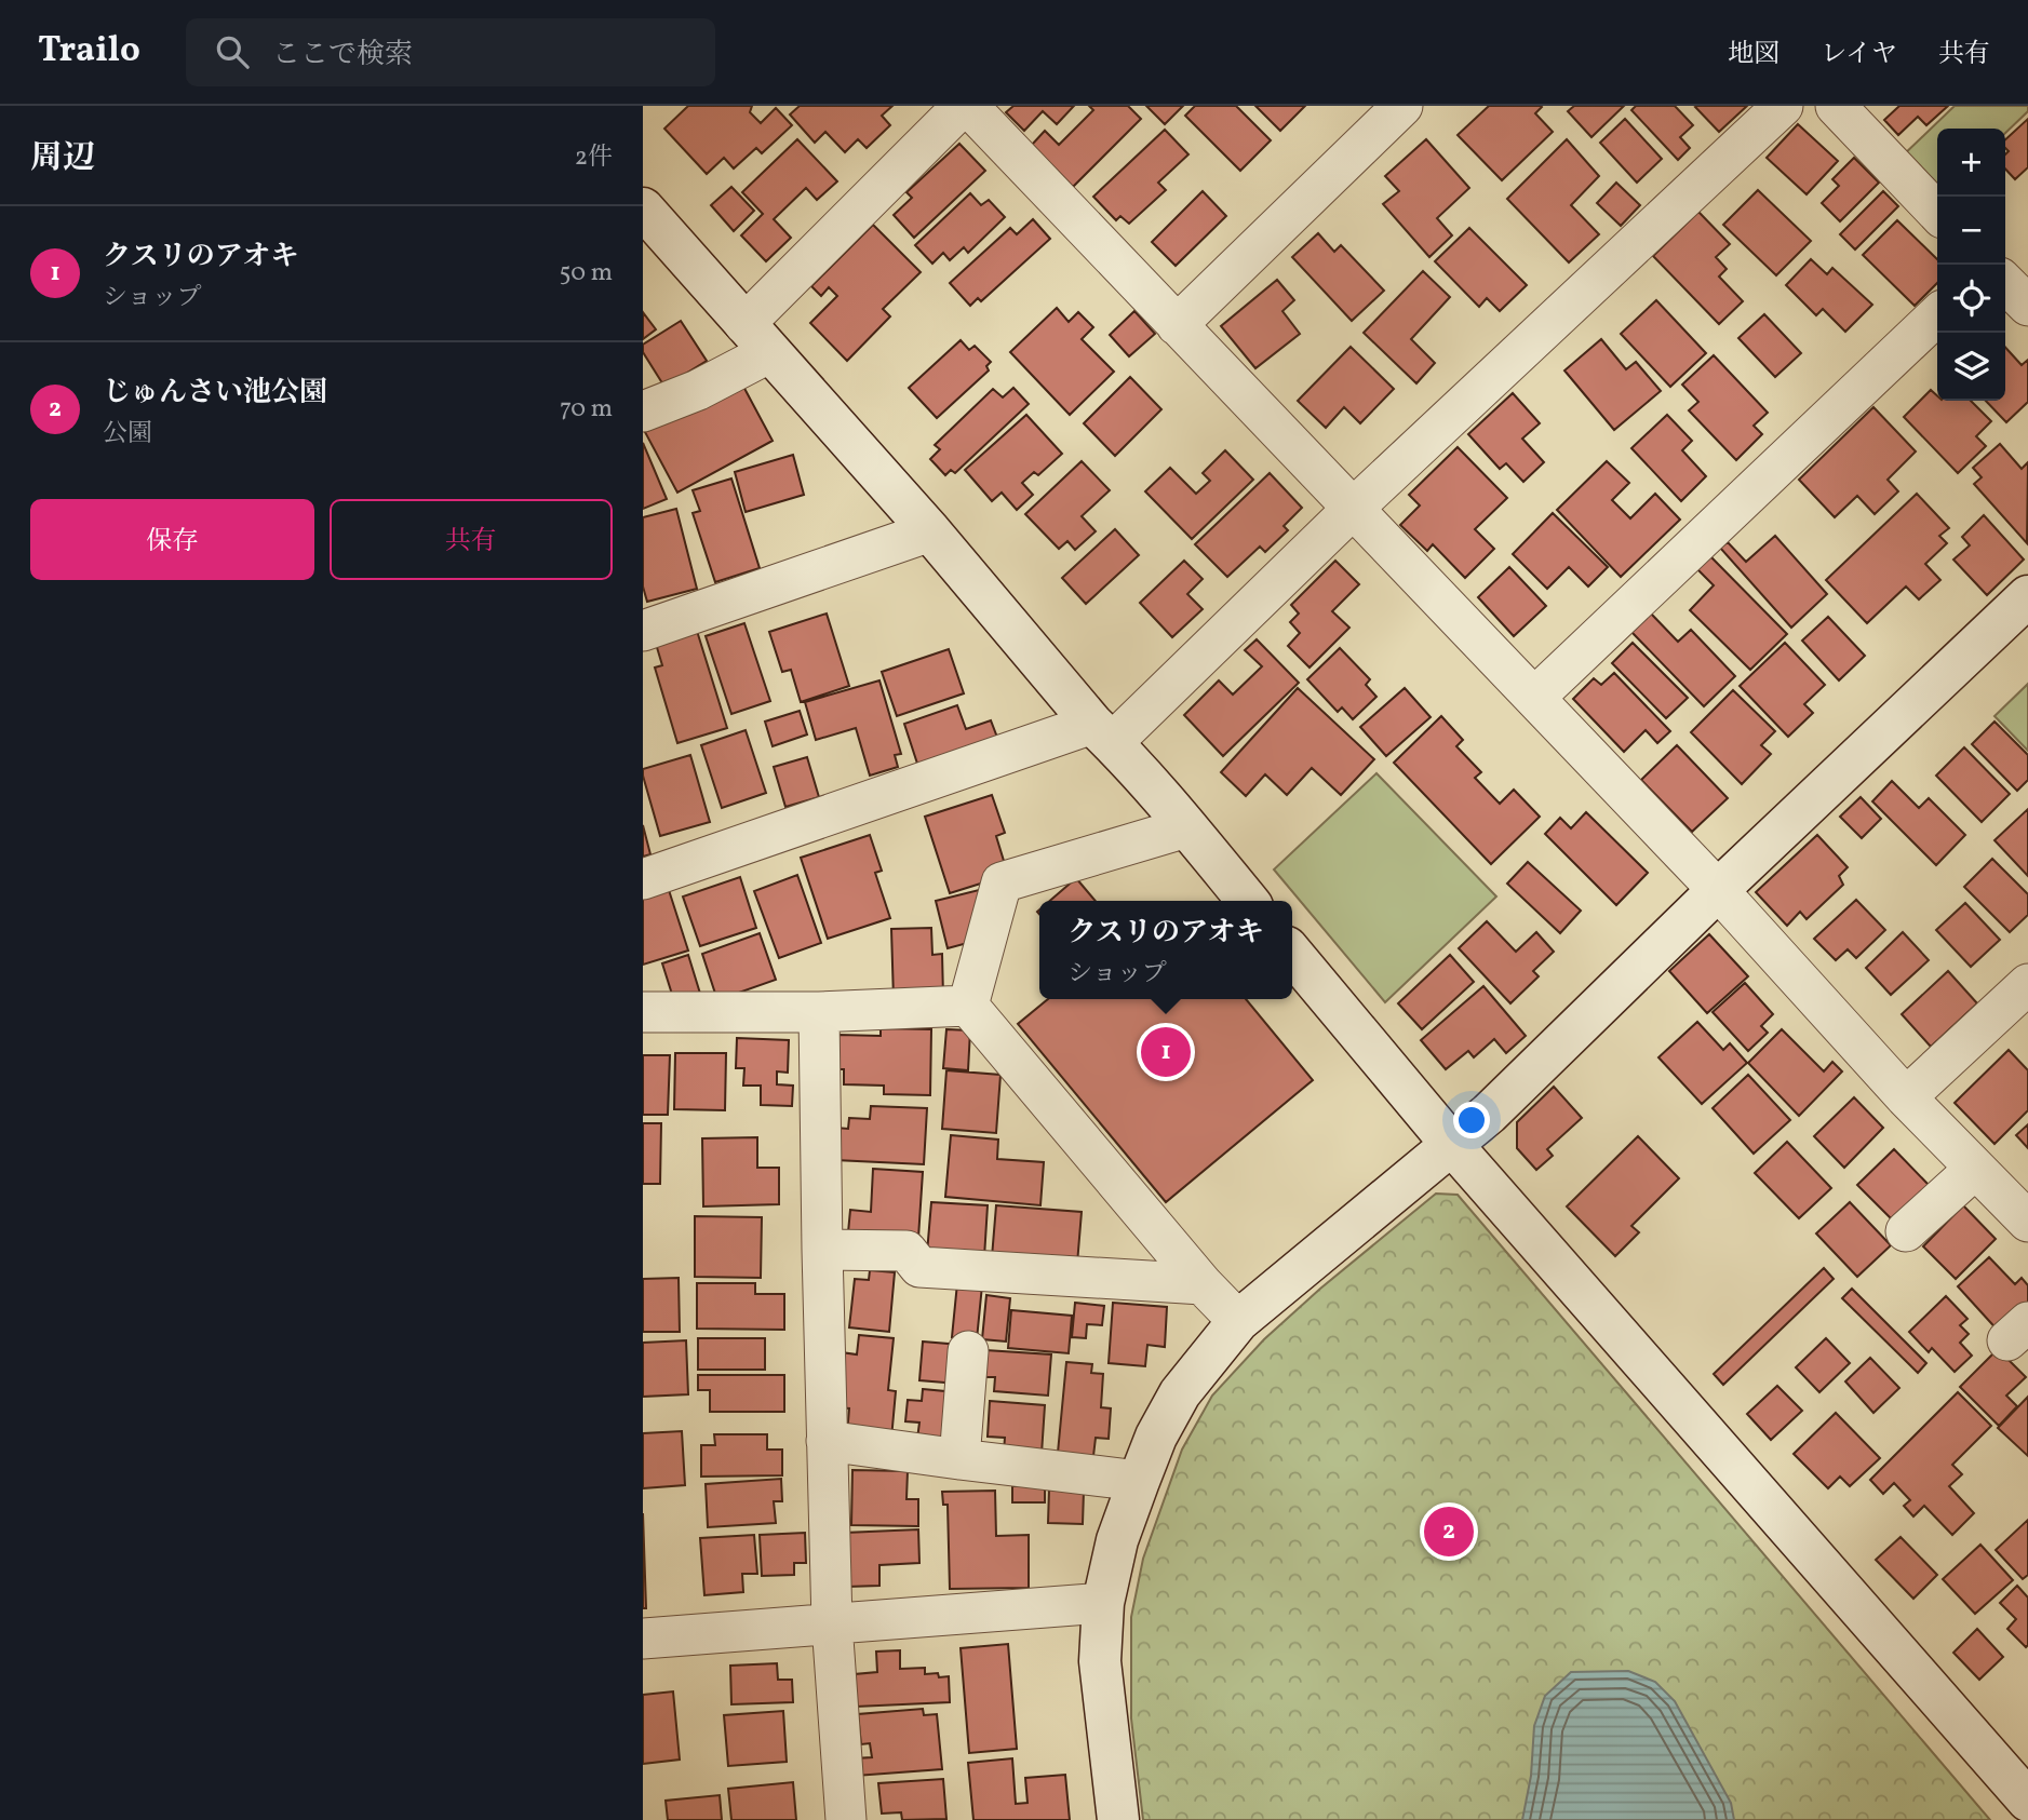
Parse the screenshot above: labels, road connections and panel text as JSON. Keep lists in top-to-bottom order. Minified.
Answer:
{"page":{"header":"Trailo","search":"ここで検索","nav":["地図","レイヤ","共有"],"heading":["周辺","2件"],"map_buttons":["+","−"],"list":[{"mark":"1","name":"クスリのアオキ","note":"ショップ","value":"50 m"},{"mark":"2","name":"じゅんさい池公園","note":"公園","value":"70 m"}],"buttons":["保存","共有"],"popup":["クスリのアオキ","ショップ"],"pins":["1","2"]}}
